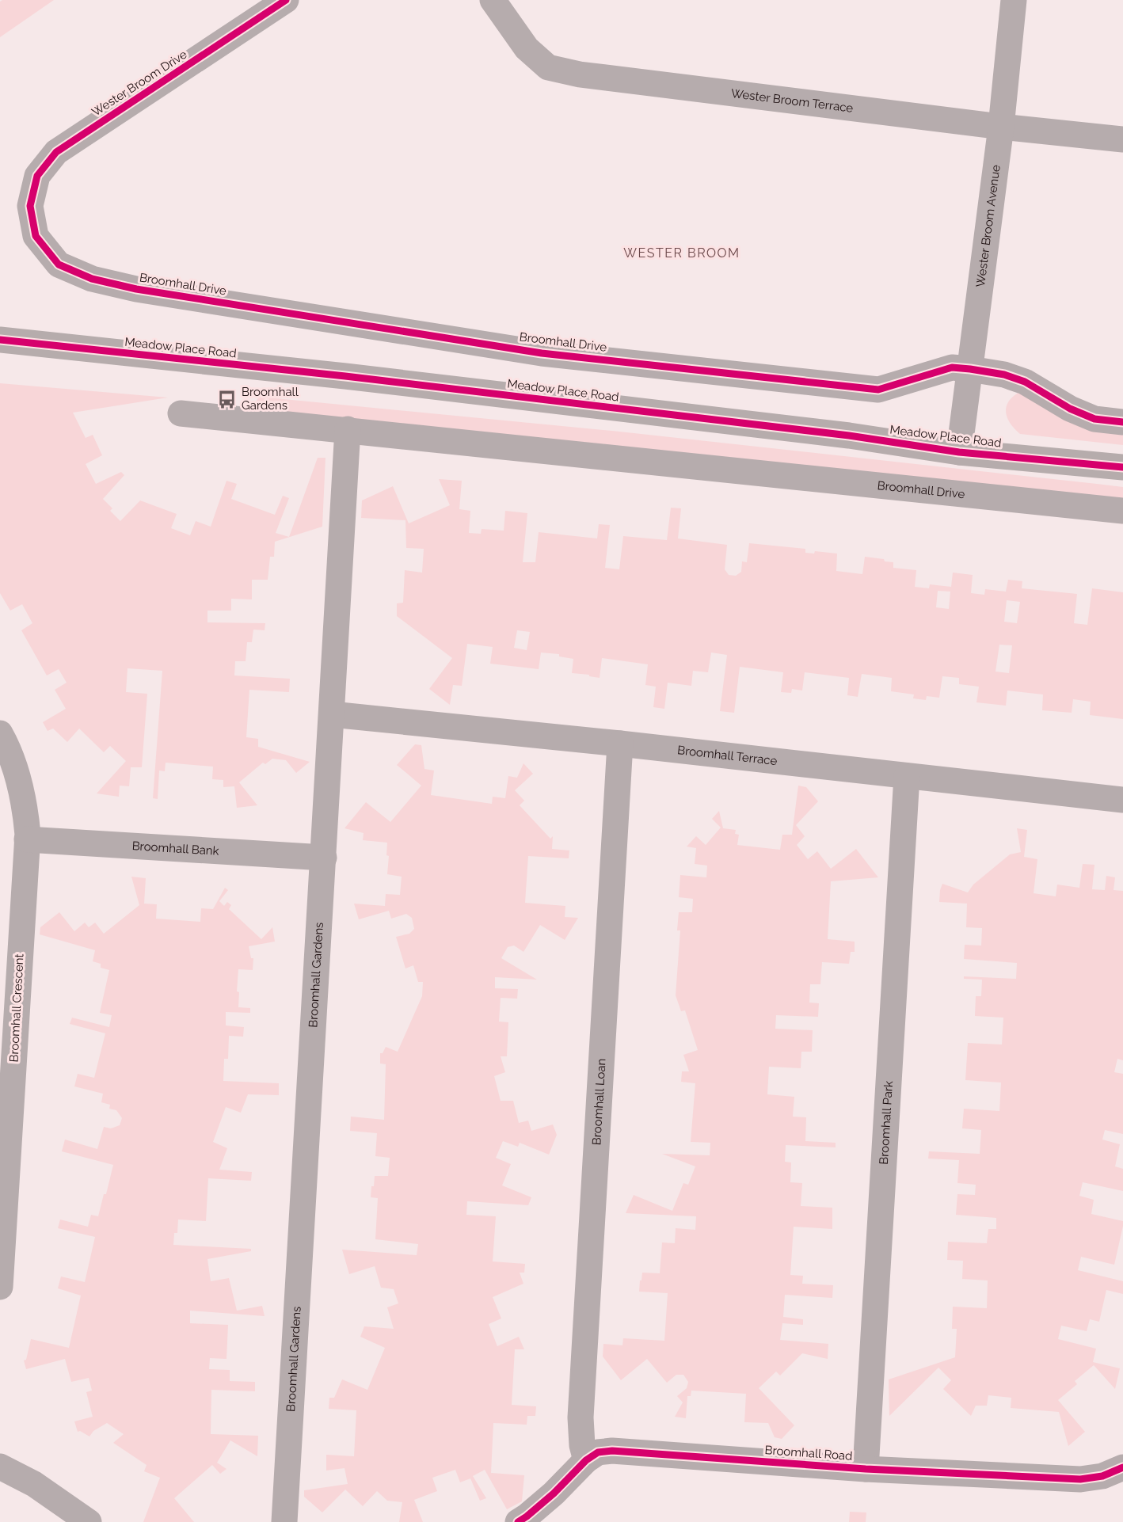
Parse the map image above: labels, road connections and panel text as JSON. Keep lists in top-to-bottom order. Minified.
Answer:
{"streets":{"main road":["Meadow Place Road"],"street":["Wester Broom Drive","Wester Broom Terrace","Wester Broom Avenue","Broomhall Drive","Broomhall Terrace","Broomhall Bank","Broomhall Gardens","Broomhall Crescent","Broomhall Loan","Broomhall Park","Broomhall Road"]},"crossings":[["Wester Broom Drive","Broomhall Drive"],["Wester Broom Terrace","Wester Broom Avenue"],["Wester Broom Avenue","Broomhall Drive"],["Wester Broom Avenue","Meadow Place Road"],["Broomhall Drive","Broomhall Gardens"],["Broomhall Terrace","Broomhall Gardens"],["Broomhall Terrace","Broomhall Loan"],["Broomhall Terrace","Broomhall Park"],["Broomhall Bank","Broomhall Gardens"],["Broomhall Bank","Broomhall Crescent"],["Broomhall Loan","Broomhall Road"],["Broomhall Park","Broomhall Road"]],"districts":["WESTER BROOM"],"places":{"bus stop":["Broomhall Gardens"]}}
